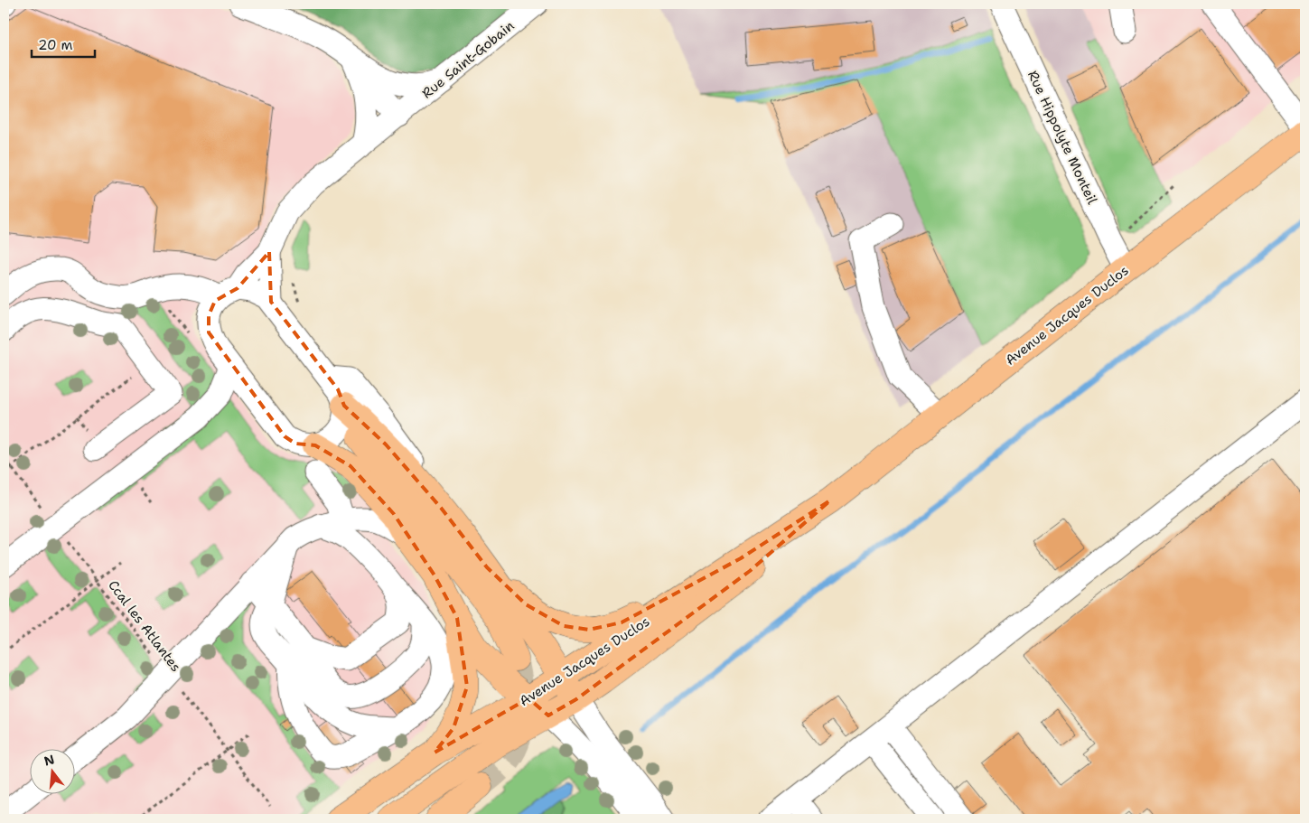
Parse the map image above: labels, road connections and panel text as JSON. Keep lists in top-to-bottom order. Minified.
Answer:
{"streets":{"main road":["Avenue Jacques Duclos"],"street":["Rue Saint-Gobain","Rue Hippolyte Monteil"],"path":["Ccal les Atlantes"]},"crossings":[["Rue Hippolyte Monteil","Avenue Jacques Duclos"]],"scale_bar":"20 m","north":"top"}
